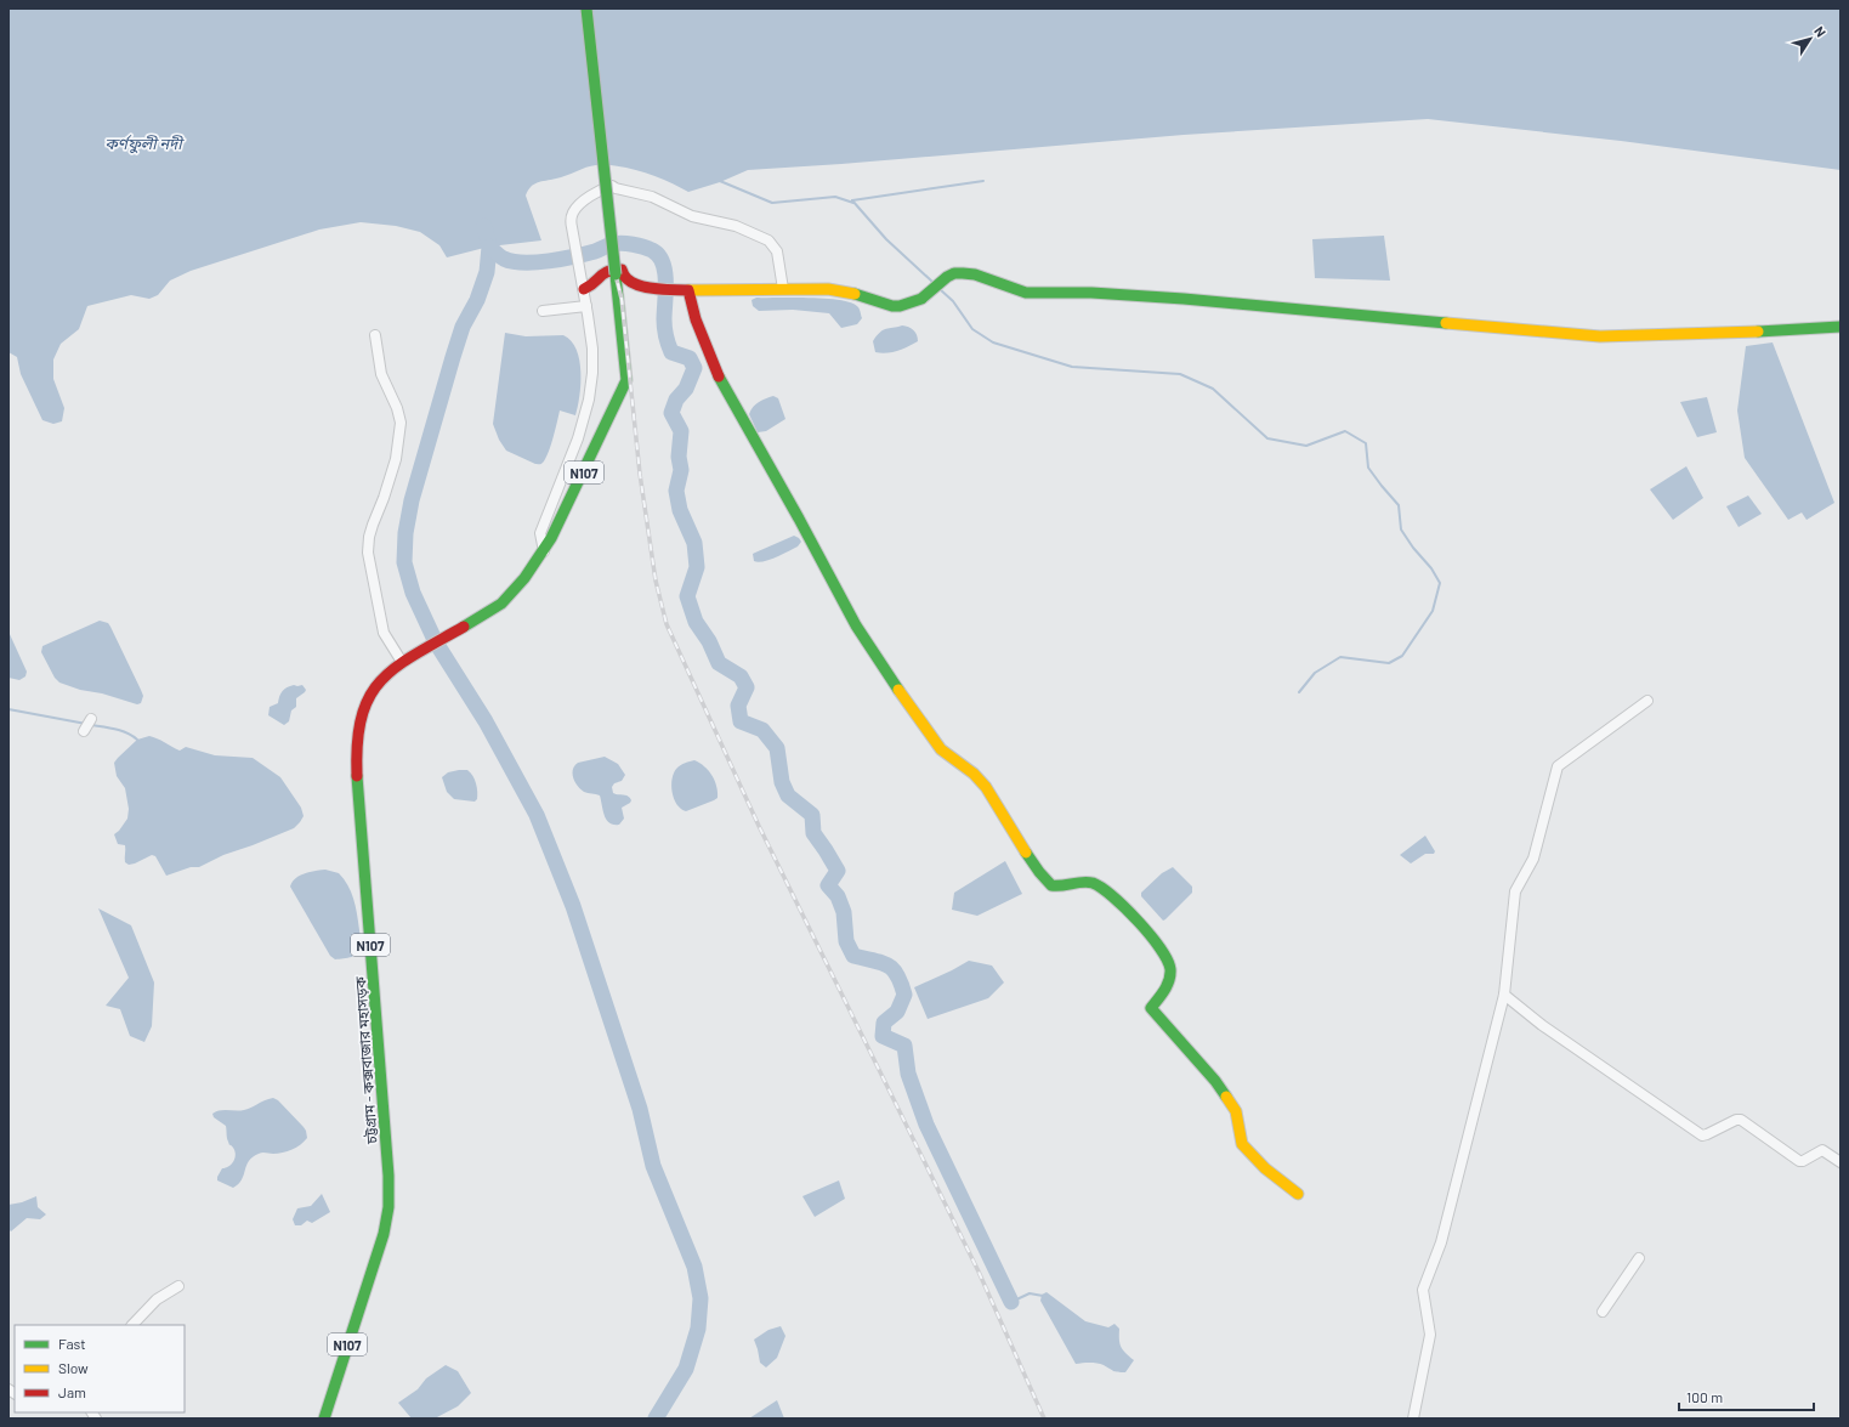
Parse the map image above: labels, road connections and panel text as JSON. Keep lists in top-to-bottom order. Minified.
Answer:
{"streets":{"main road":["N107","চট্টগ্রাম - কক্সবাজার মহাসড়ক"]},"crossings":[["N107","চট্টগ্রাম - কক্সবাজার মহাসড়ক"]],"water":["কর্ণফুলী নদী"],"legend":["Fast","Slow","Jam"],"scale_bar":"100 m","north":"top right"}
